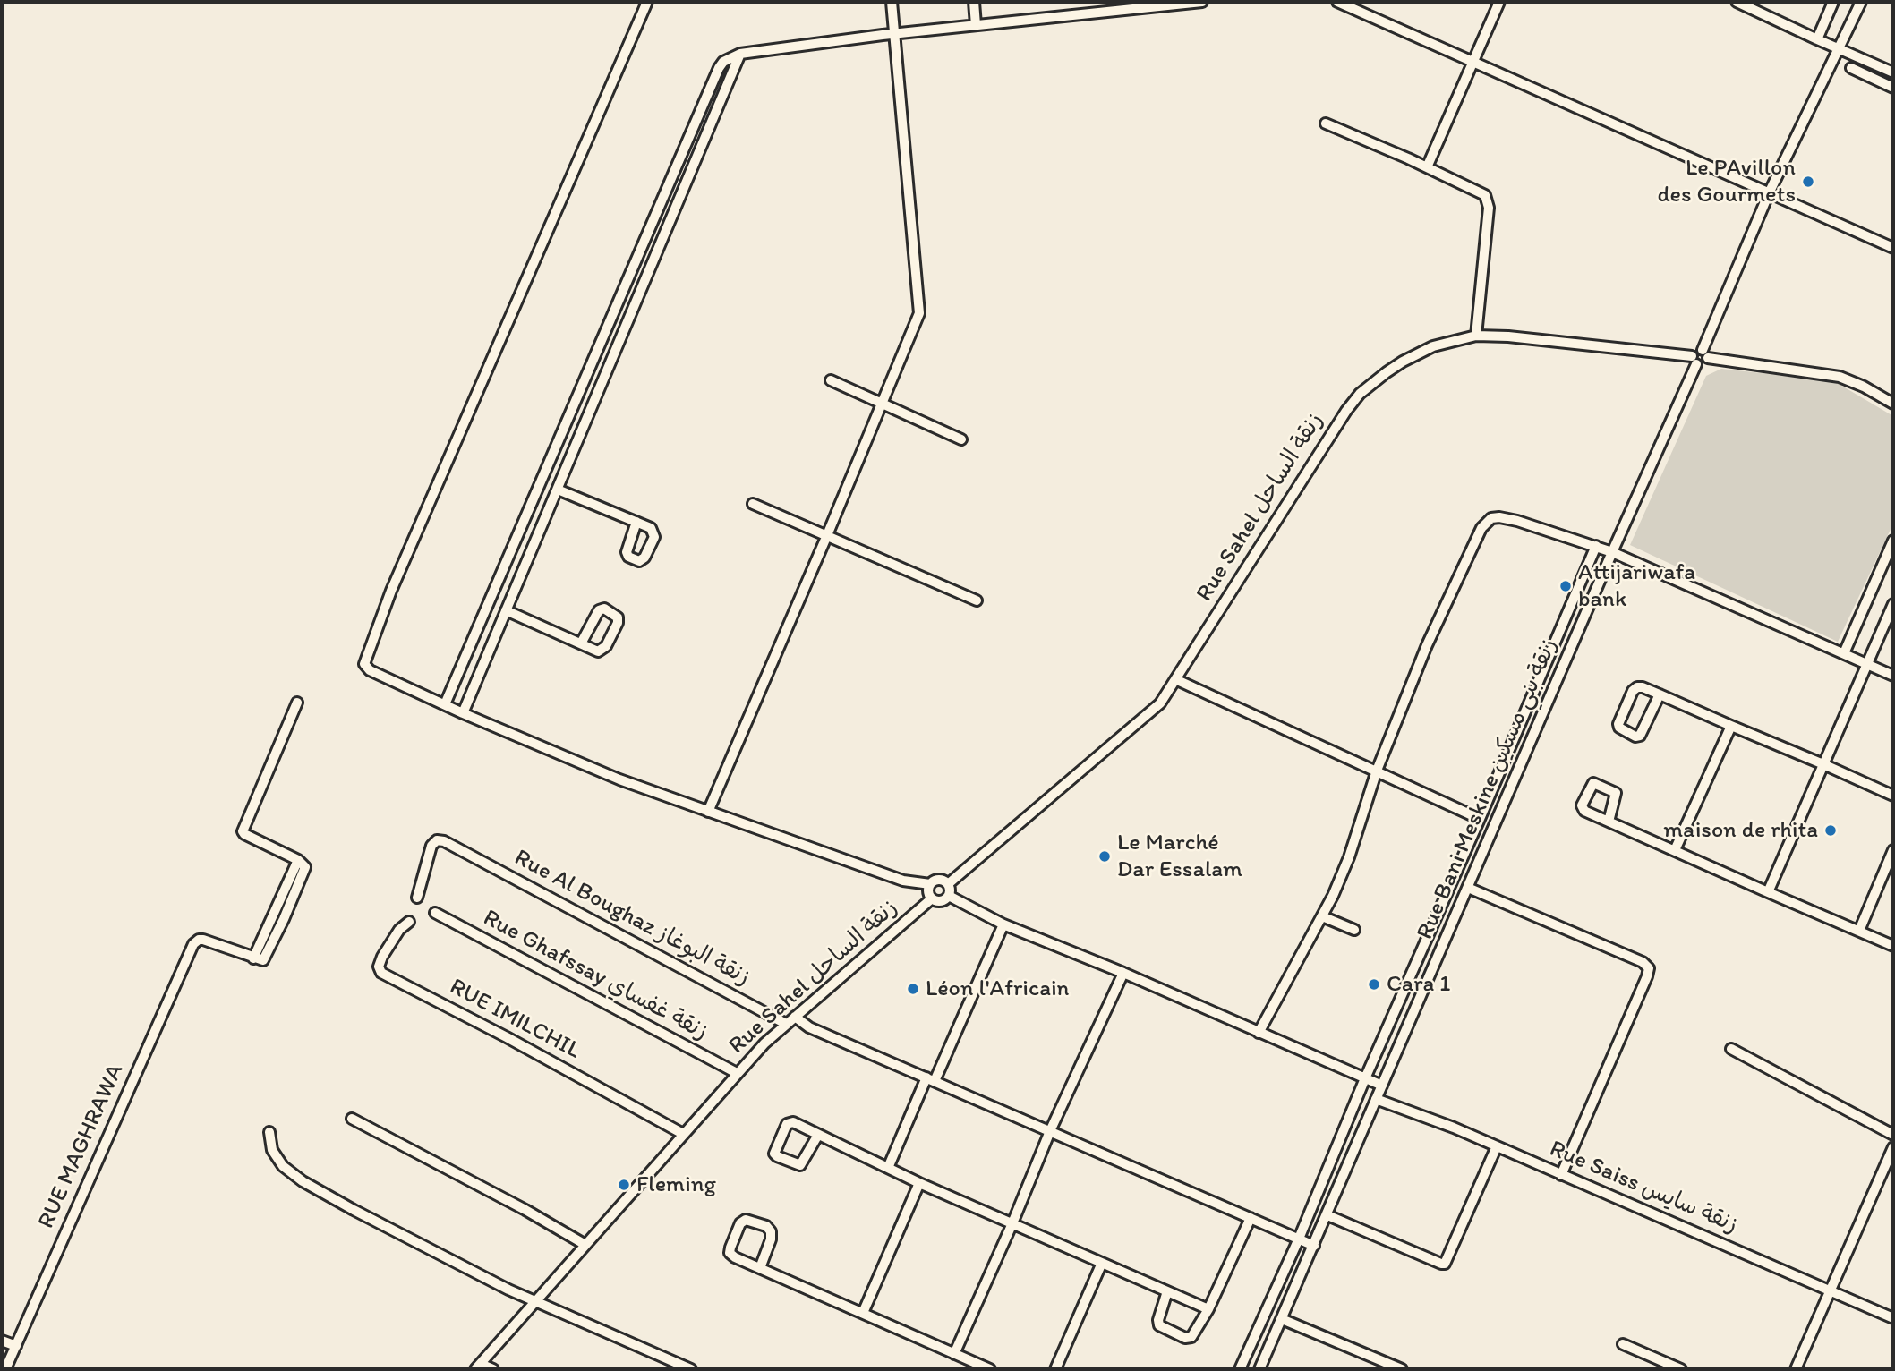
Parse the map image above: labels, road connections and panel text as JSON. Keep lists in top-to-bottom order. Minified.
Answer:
{"streets":{"street":["Rue Sahel زنقة الساحل","Rue Bani Meskine زنقة بني مسكين","Rue Al Boughaz زنقة البوغاز","Rue Ghafssay زنقة غفساي","RUE IMILCHIL","RUE MAGHRAWA","Rue Saiss زنقة سايس"]},"crossings":[["Rue Sahel زنقة الساحل","Rue Bani Meskine زنقة بني مسكين"],["Rue Sahel زنقة الساحل","Rue Al Boughaz زنقة البوغاز"],["Rue Sahel زنقة الساحل","Rue Ghafssay زنقة غفساي"],["Rue Sahel زنقة الساحل","RUE IMILCHIL"],["Rue Bani Meskine زنقة بني مسكين","Rue Saiss زنقة سايس"]],"places":["Le PAvillon des Gourmets","Attijariwafa bank","maison de rhita","Le Marché Dar Essalam","Cara 1","Léon l'Africain","Fleming"]}
